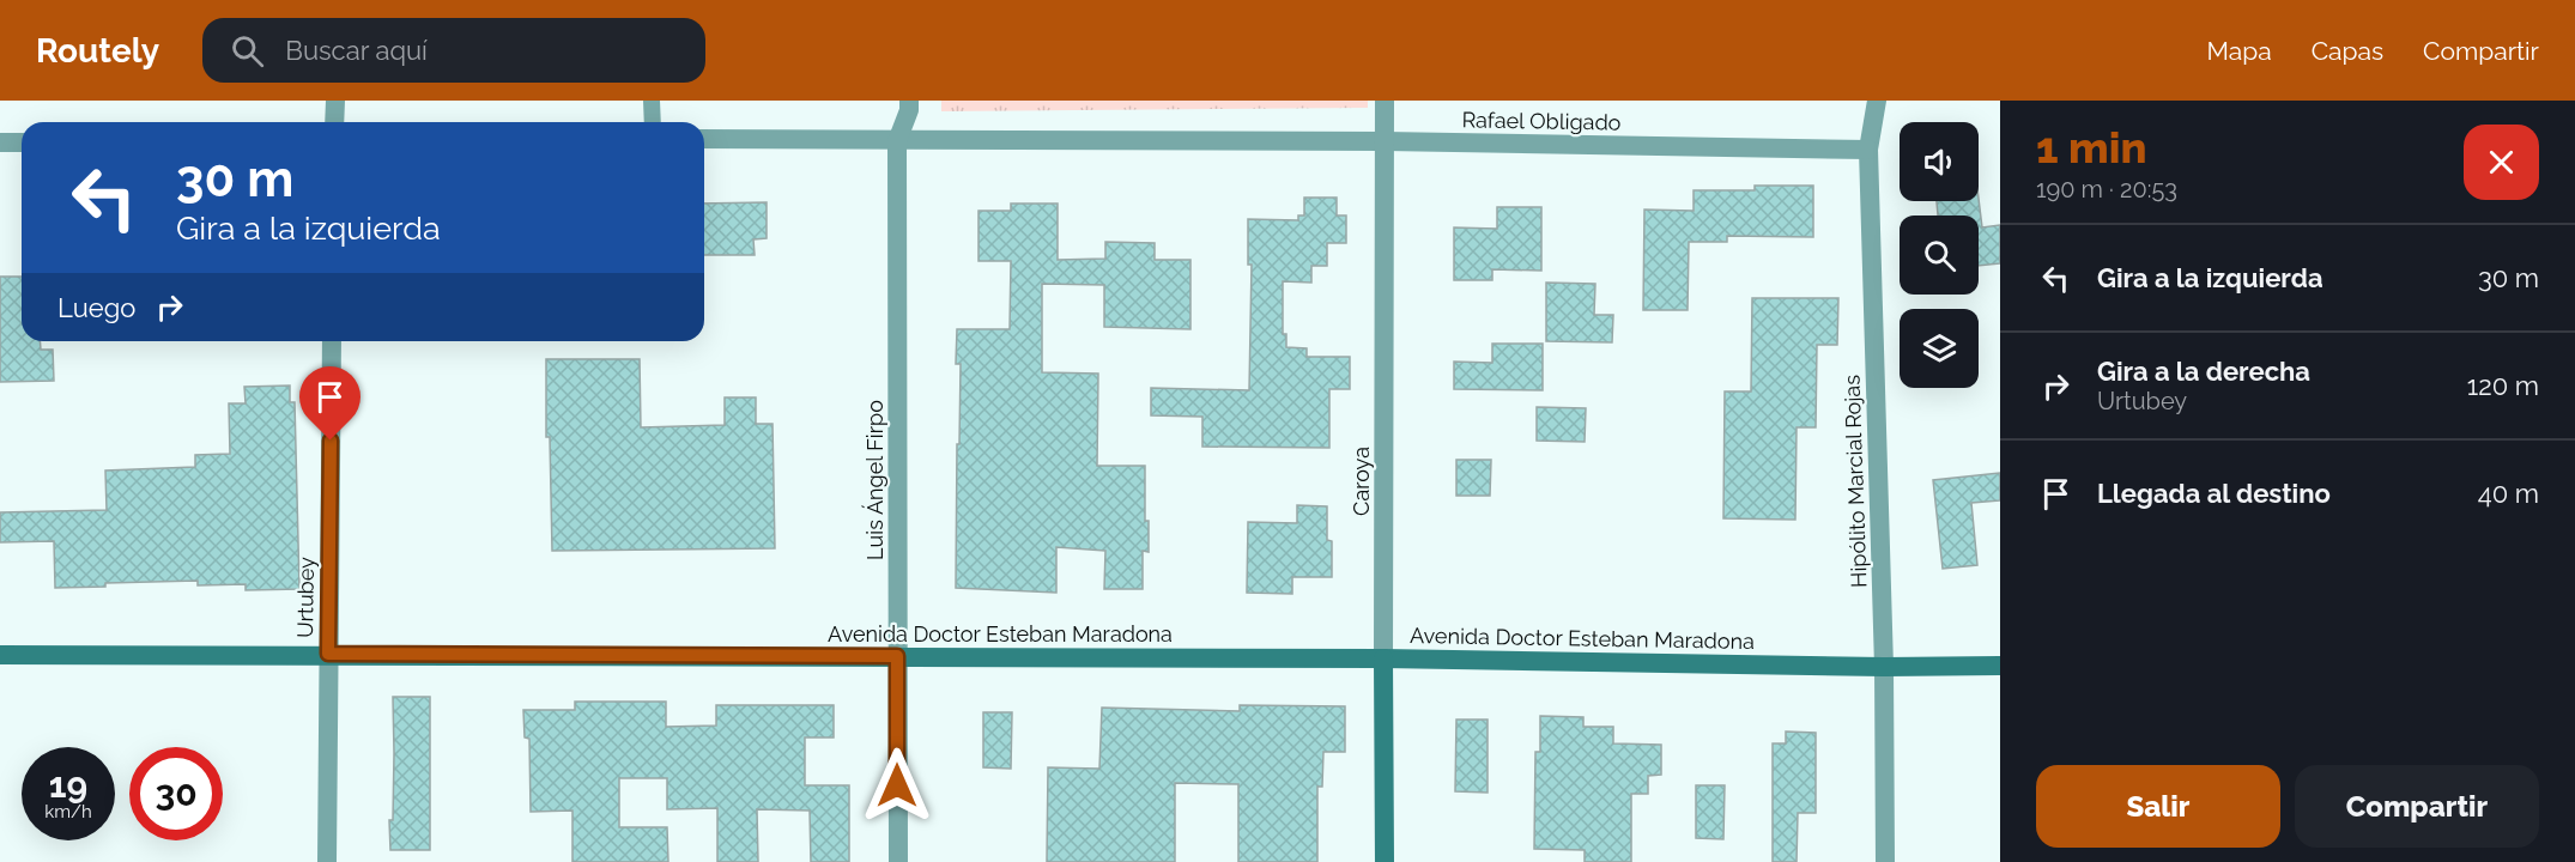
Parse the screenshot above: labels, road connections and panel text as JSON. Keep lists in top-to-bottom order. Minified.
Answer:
{"streets":{"main road":["Caroya","Avenida Doctor Esteban Maradona"],"street":["Rafael Obligado","Luis Ángel Firpo","Hipólito Marcial Rojas","Urtubey"]},"crossings":[["Rafael Obligado","Luis Ángel Firpo"],["Rafael Obligado","Caroya"],["Rafael Obligado","Hipólito Marcial Rojas"],["Luis Ángel Firpo","Avenida Doctor Esteban Maradona"],["Caroya","Avenida Doctor Esteban Maradona"],["Hipólito Marcial Rojas","Avenida Doctor Esteban Maradona"],["Urtubey","Avenida Doctor Esteban Maradona"]],"page":{"header":"Routely","search":"Buscar aquí","nav":["Mapa","Capas","Compartir"],"heading":["1 min","190 m · 20:53"],"turn":["30 m","Gira a la izquierda"],"list":[{"name":"Gira a la izquierda","value":"30 m"},{"name":"Gira a la derecha","note":"Urtubey","value":"120 m"},{"name":"Llegada al destino","value":"40 m"}],"then":"Luego","speed":"19 km/h","limit":"30","buttons":["Salir","Compartir"]}}
